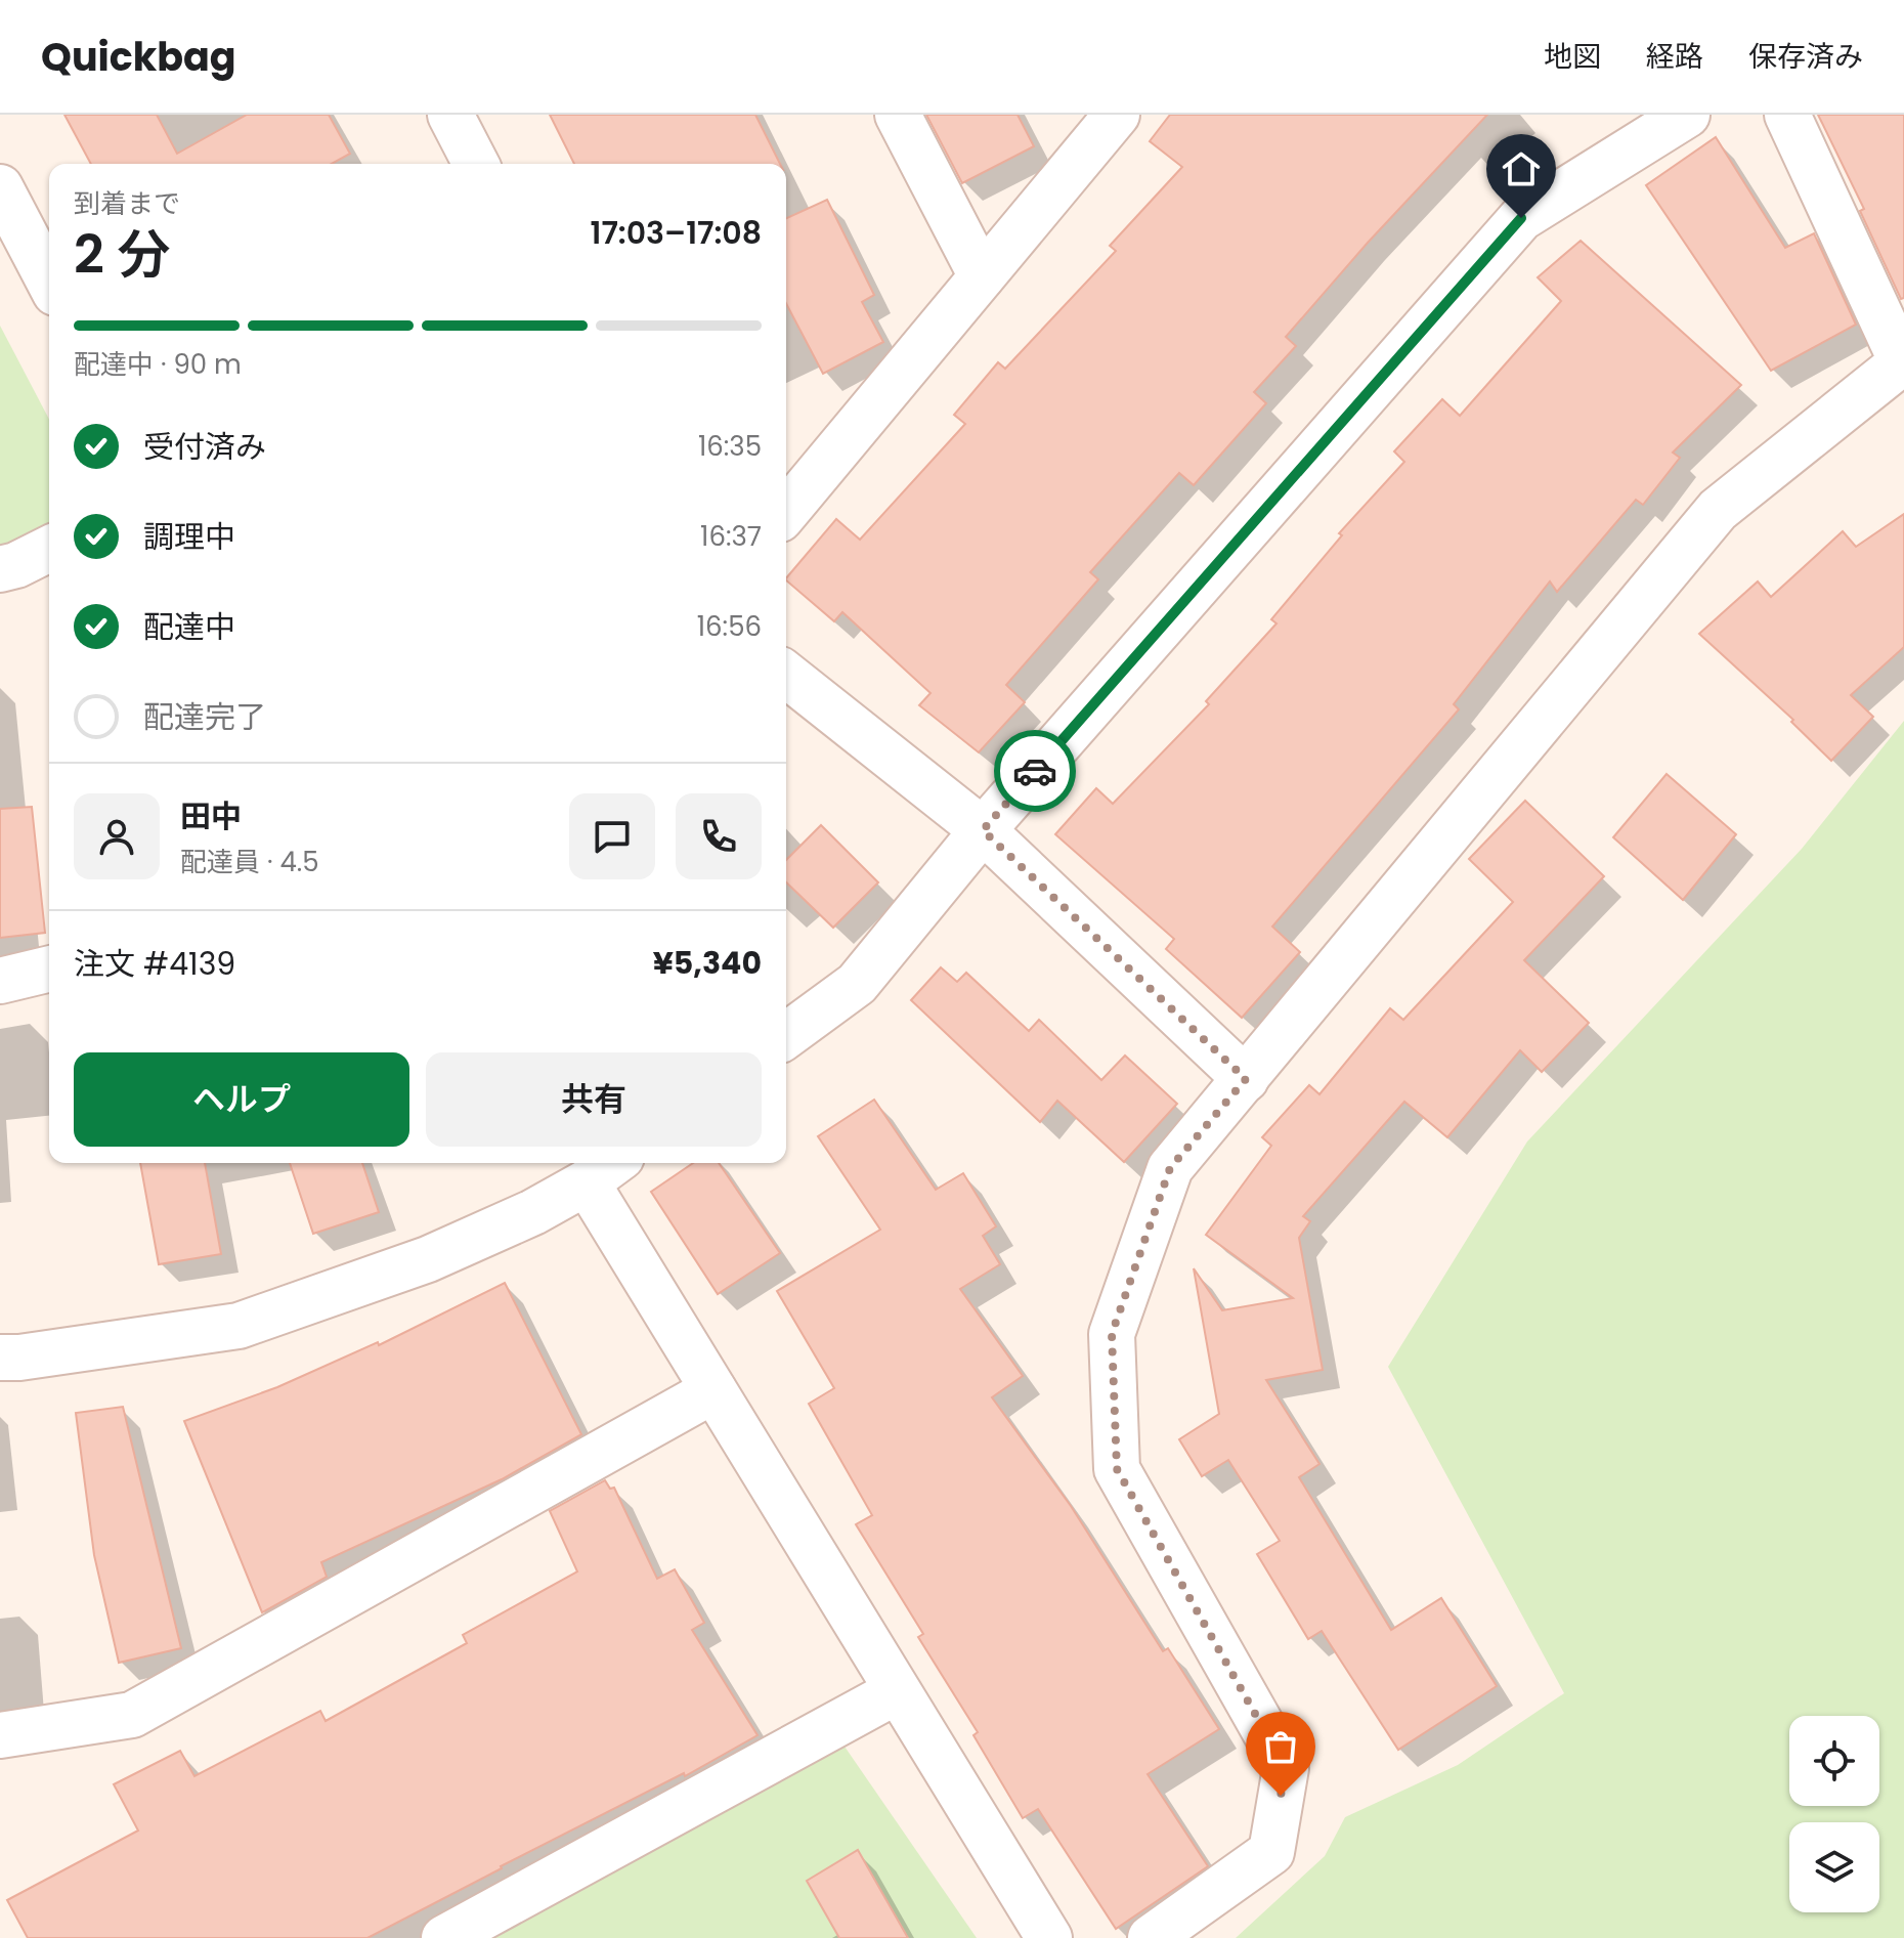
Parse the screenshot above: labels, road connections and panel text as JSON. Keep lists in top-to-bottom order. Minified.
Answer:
{"page":{"header":"Quickbag","nav":["地図","経路","保存済み"],"heading":["2 分","到着まで","17:03–17:08"],"panel":["田中","配達員 · 4.5","注文 #4139","¥5,340"],"bar":"配達中 · 90 m","list":[["受付済み","16:35"],["調理中","16:37"],["配達中","16:56"],"配達完了"],"buttons":["ヘルプ","共有"]}}
